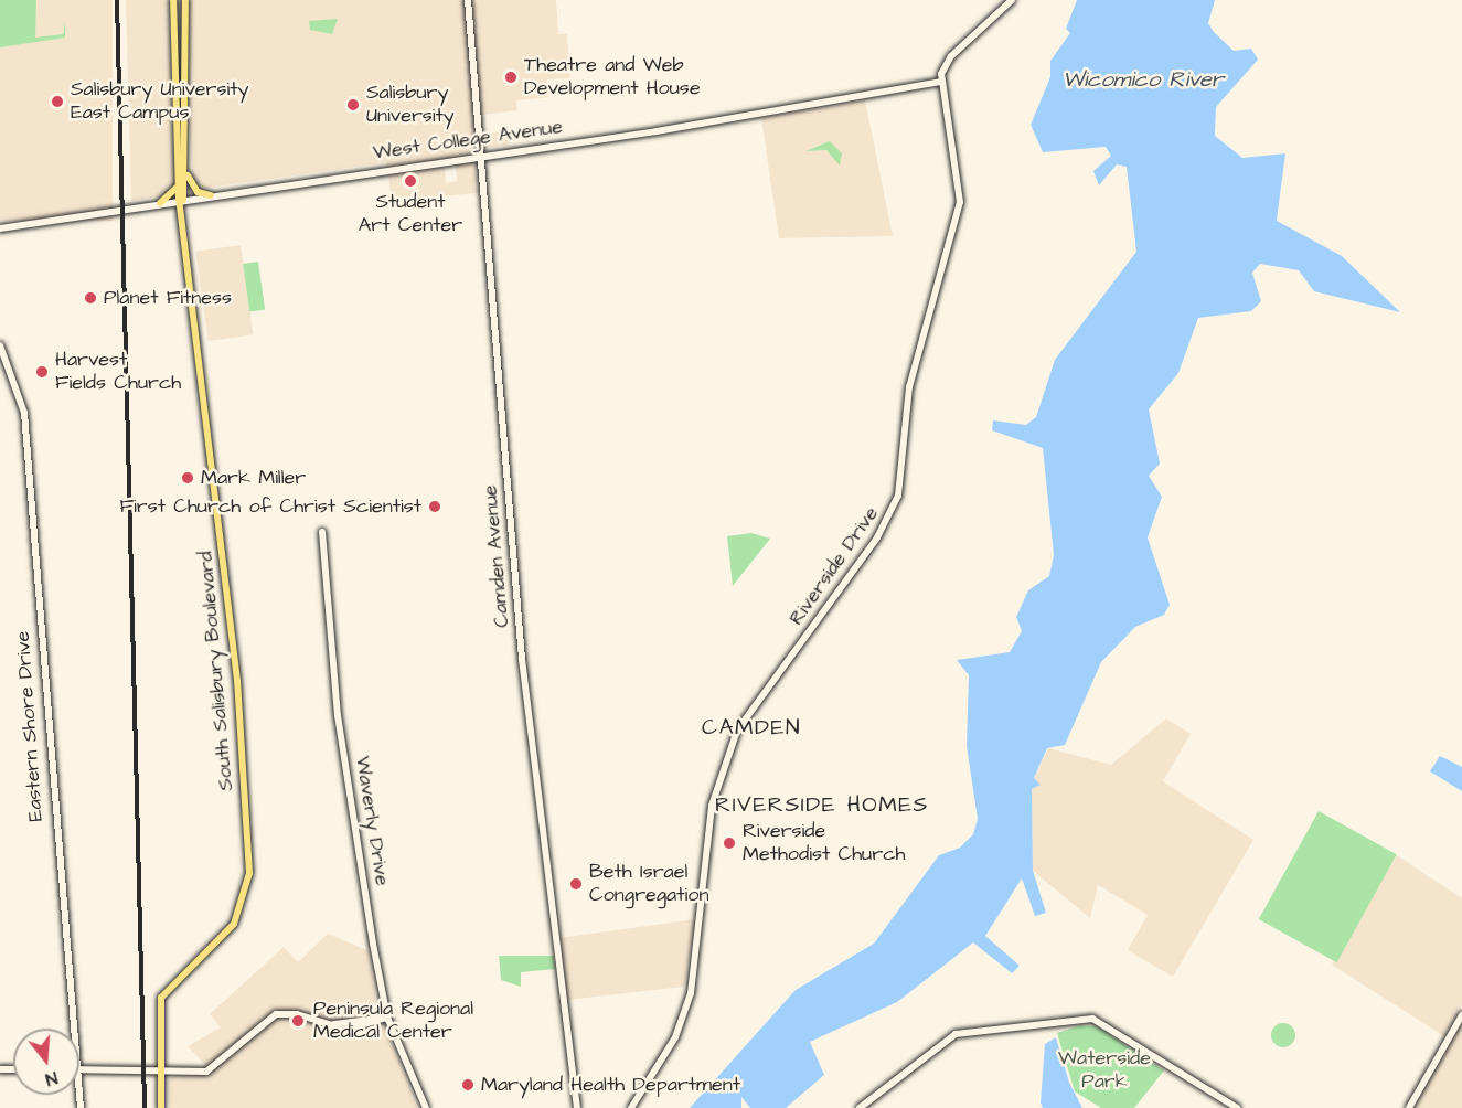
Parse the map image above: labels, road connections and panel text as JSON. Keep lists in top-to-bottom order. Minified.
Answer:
{"streets":{"main road":["South Salisbury Boulevard"],"street":["West College Avenue","Camden Avenue","Riverside Drive","Eastern Shore Drive","Waverly Drive"]},"crossings":[["West College Avenue","Camden Avenue"],["West College Avenue","Riverside Drive"],["West College Avenue","South Salisbury Boulevard"]],"districts":["CAMDEN","RIVERSIDE HOMES"],"water":["Wicomico River"],"parks":["Waterside Park"],"places":["Theatre and Web Development House","Salisbury University East Campus","Salisbury University","Student Art Center","Planet Fitness","Harvest Fields Church","Mark Miller","First Church of Christ Scientist","Riverside Methodist Church","Beth Israel Congregation","Peninsula Regional Medical Center","Maryland Health Department"],"north":"bottom"}
